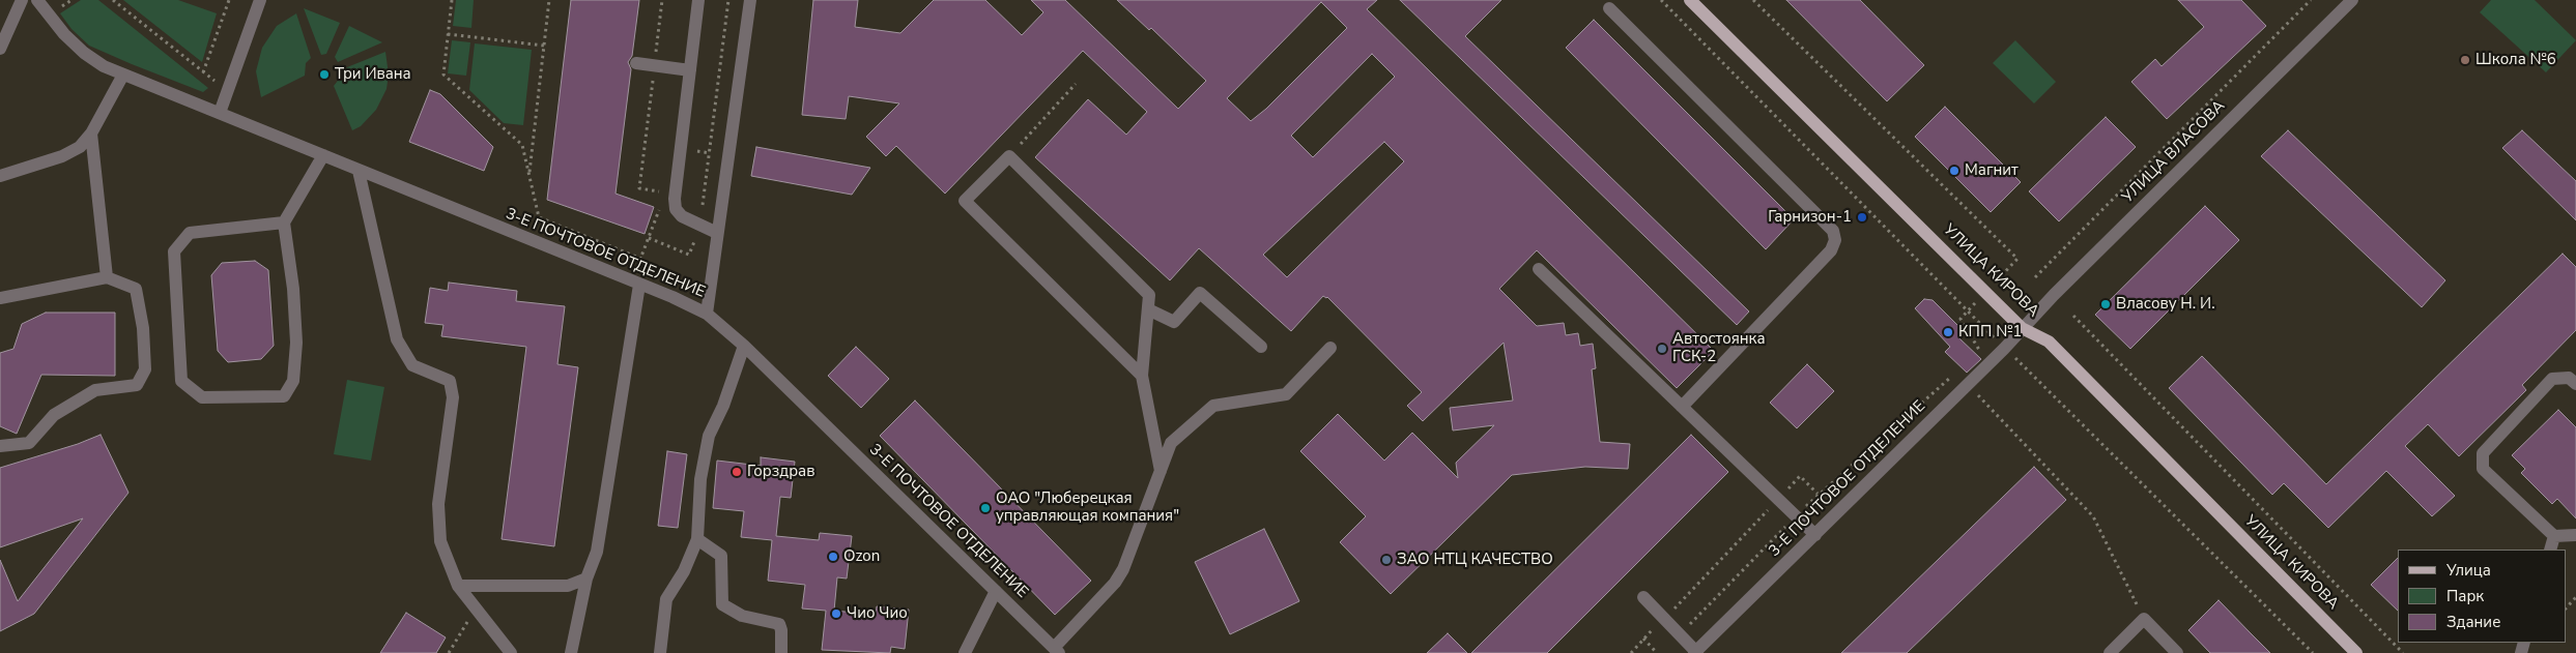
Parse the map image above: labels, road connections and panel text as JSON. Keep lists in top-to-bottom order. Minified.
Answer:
{"streets":{"main road":["УЛИЦА КИРОВА"],"street":["УЛИЦА ВЛАСОВА","3-Е ПОЧТОВОЕ ОТДЕЛЕНИЕ"]},"crossings":[["УЛИЦА ВЛАСОВА","3-Е ПОЧТОВОЕ ОТДЕЛЕНИЕ"],["УЛИЦА ВЛАСОВА","УЛИЦА КИРОВА"],["3-Е ПОЧТОВОЕ ОТДЕЛЕНИЕ","УЛИЦА КИРОВА"]],"places":["Школа №6","Три Ивана","Магнит","Гарнизон-1","Власову Н. И.","КПП №1","Автостоянка ГСК-2","Горздрав","ОАО \"Люберецкая управляющая компания\"","Ozon","ЗАО НТЦ КАЧЕСТВО","Чио Чио"],"legend":["Улица","Парк","Здание"]}
